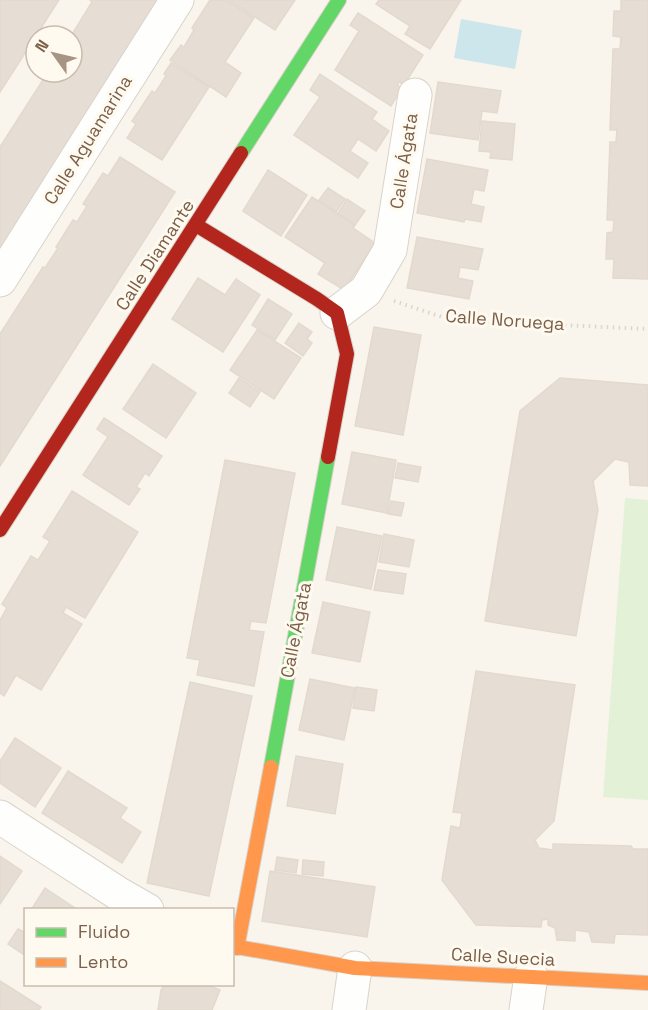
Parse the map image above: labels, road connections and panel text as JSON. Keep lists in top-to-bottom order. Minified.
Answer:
{"streets":{"street":["Calle Aguamarina","Calle Ágata","Calle Diamante","Calle Suecia"],"path":["Calle Noruega"]},"crossings":[["Calle Ágata","Calle Noruega"],["Calle Ágata","Calle Suecia"]],"legend":["Fluido","Lento"],"north":"top left"}
